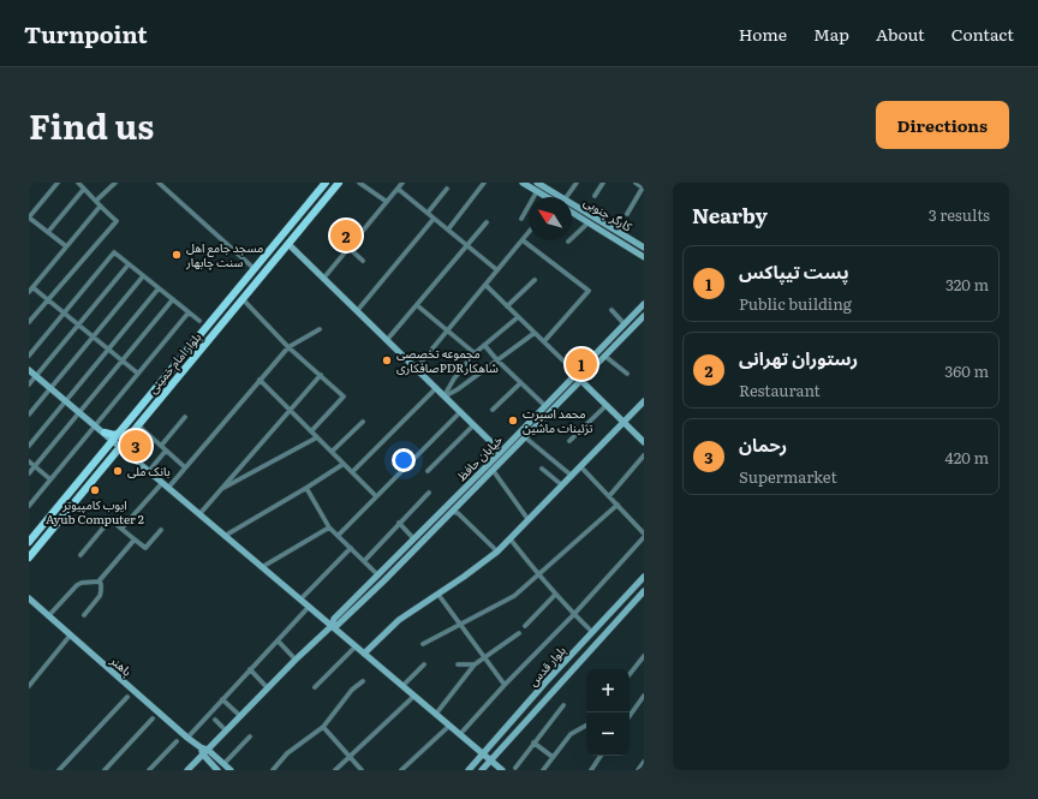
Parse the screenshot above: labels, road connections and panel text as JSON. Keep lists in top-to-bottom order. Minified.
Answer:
{"streets":{"main road":["کارگر جنوبی","بلوار امام خمینی","خیابان حافظ","باهنر","بلوار قدس"]},"places":["مسجد جامع اهل سنت چابهار","مجموعه تخصصی صافکاریPDRشاهکار","محمد اسپرت تزئینات ماشین","بانک ملی","ایوب کامپیوتر Ayub Computer 2"],"north":"top left","page":{"header":"Turnpoint","nav":["Home","Map","About","Contact"],"title":"Find us","buttons":"Directions","heading":["Nearby","3 results"],"pins":["2","1","3"],"list":[{"mark":"1","name":"پست تیپاکس","note":"Public building","value":"320 m"},{"mark":"2","name":"رستوران تهرانی","note":"Restaurant","value":"360 m"},{"mark":"3","name":"رحمان","note":"Supermarket","value":"420 m"}],"map_buttons":["+","−"]}}
